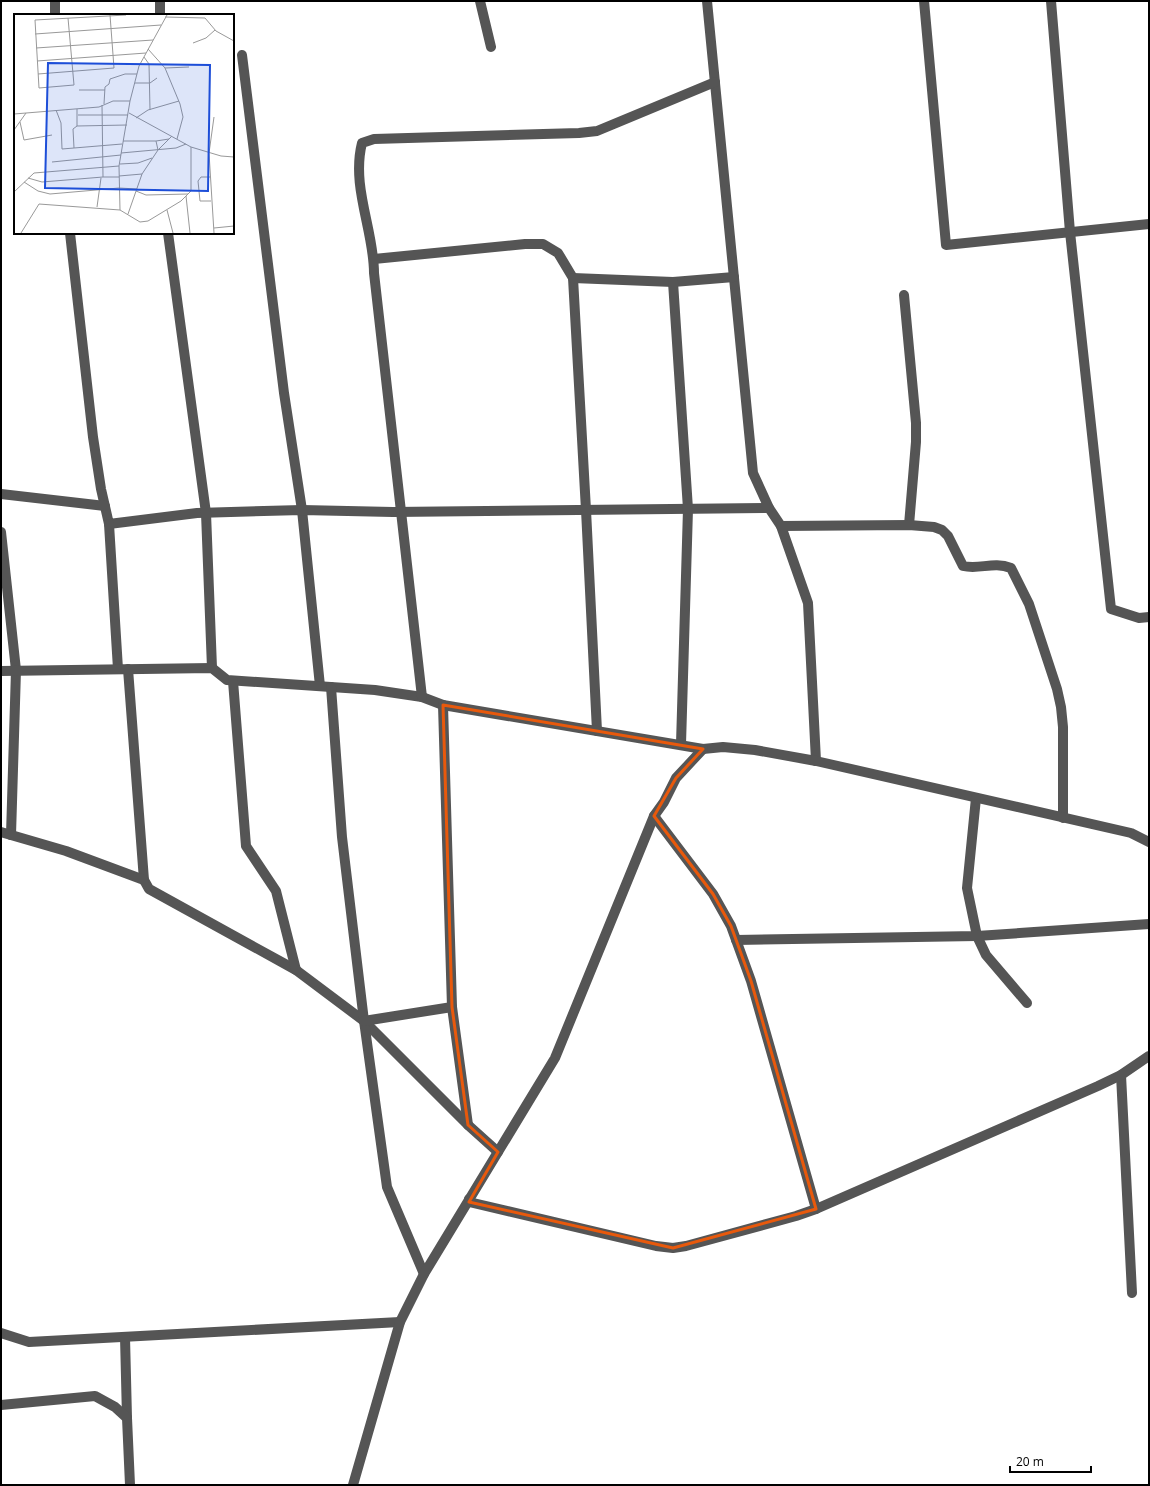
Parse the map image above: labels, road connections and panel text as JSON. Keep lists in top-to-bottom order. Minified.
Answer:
{"scale_bar":"20 m"}
